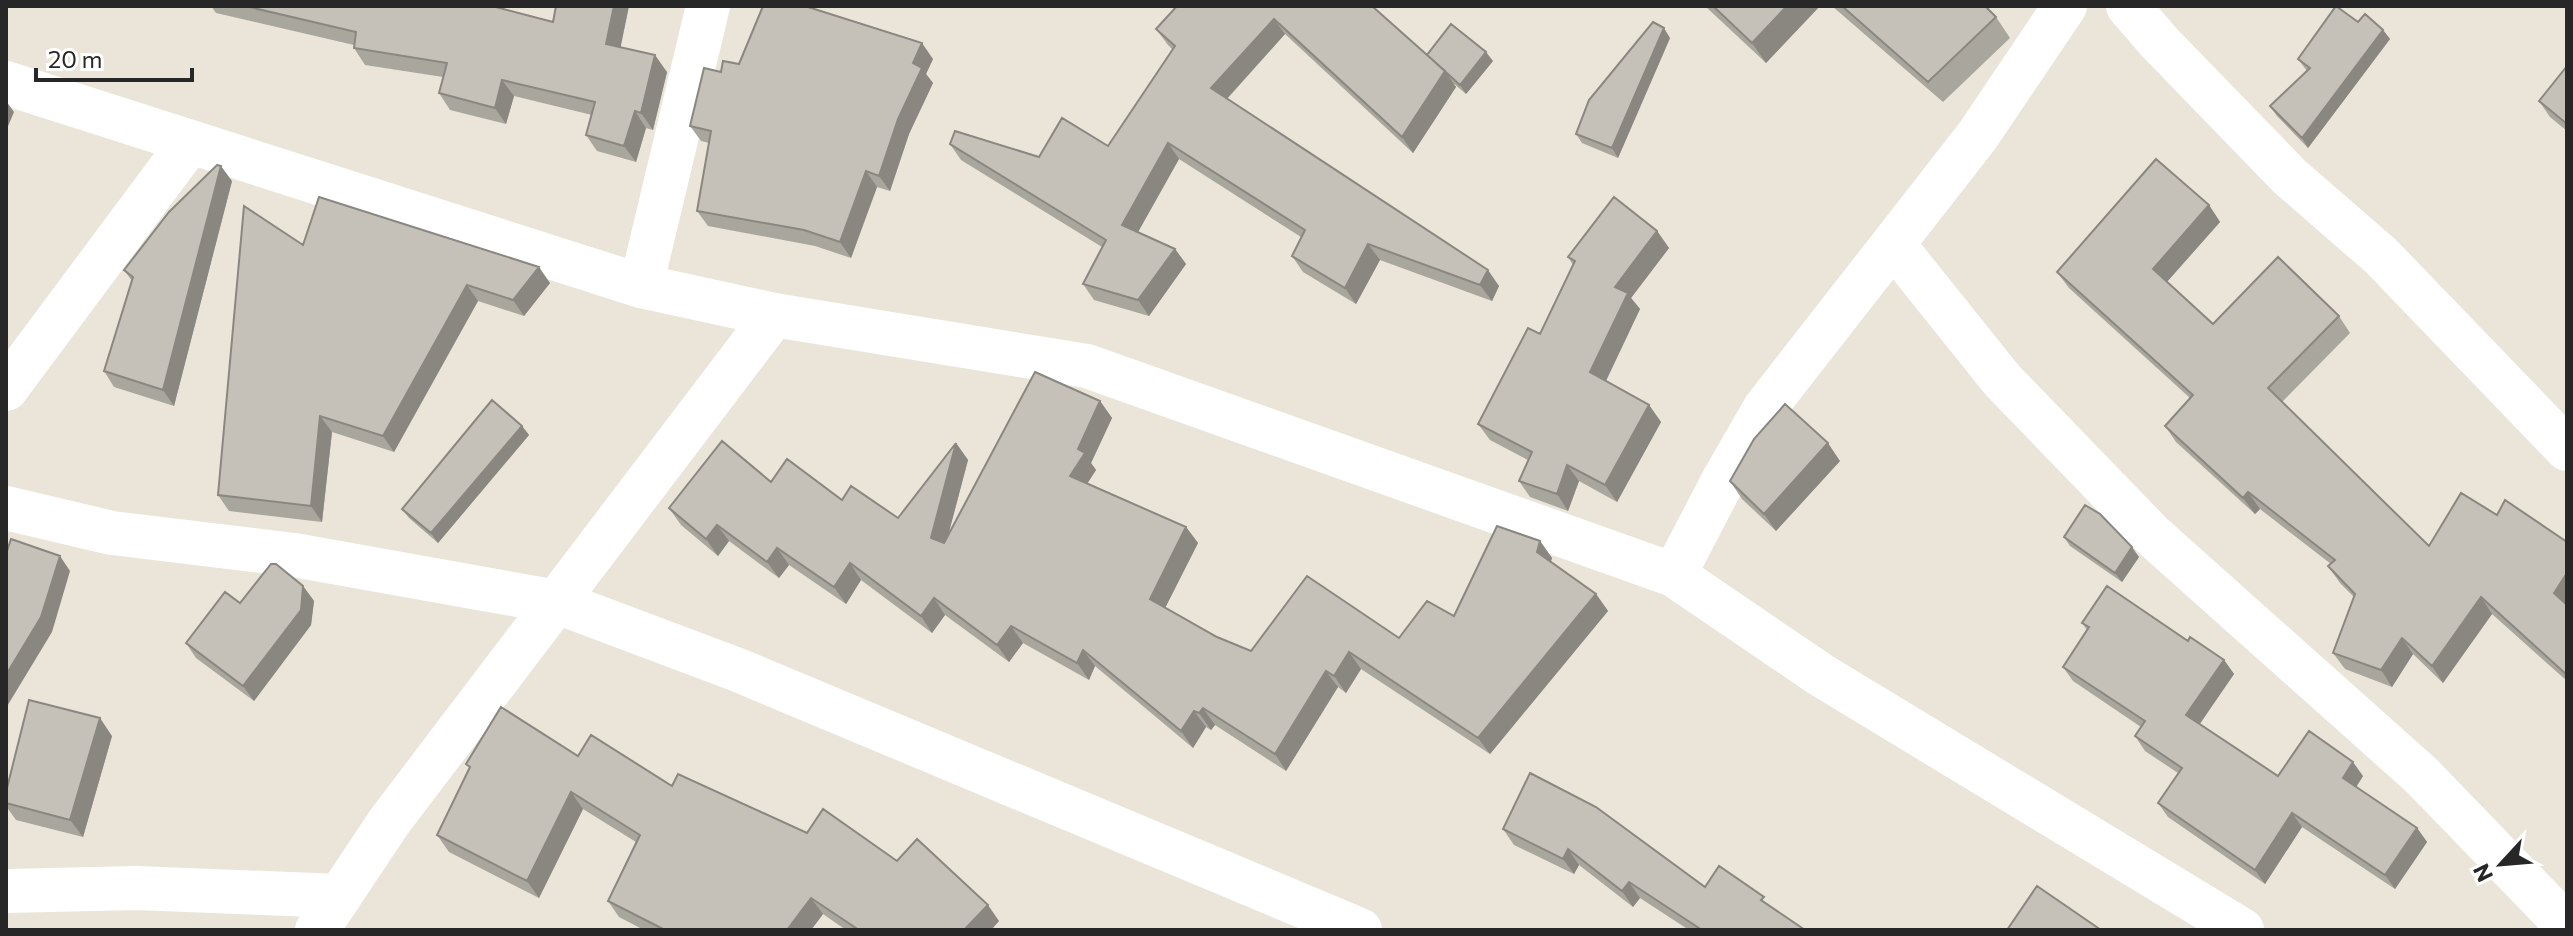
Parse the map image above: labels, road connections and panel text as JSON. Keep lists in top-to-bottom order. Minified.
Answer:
{"scale_bar":"20 m","north":"bottom left"}
